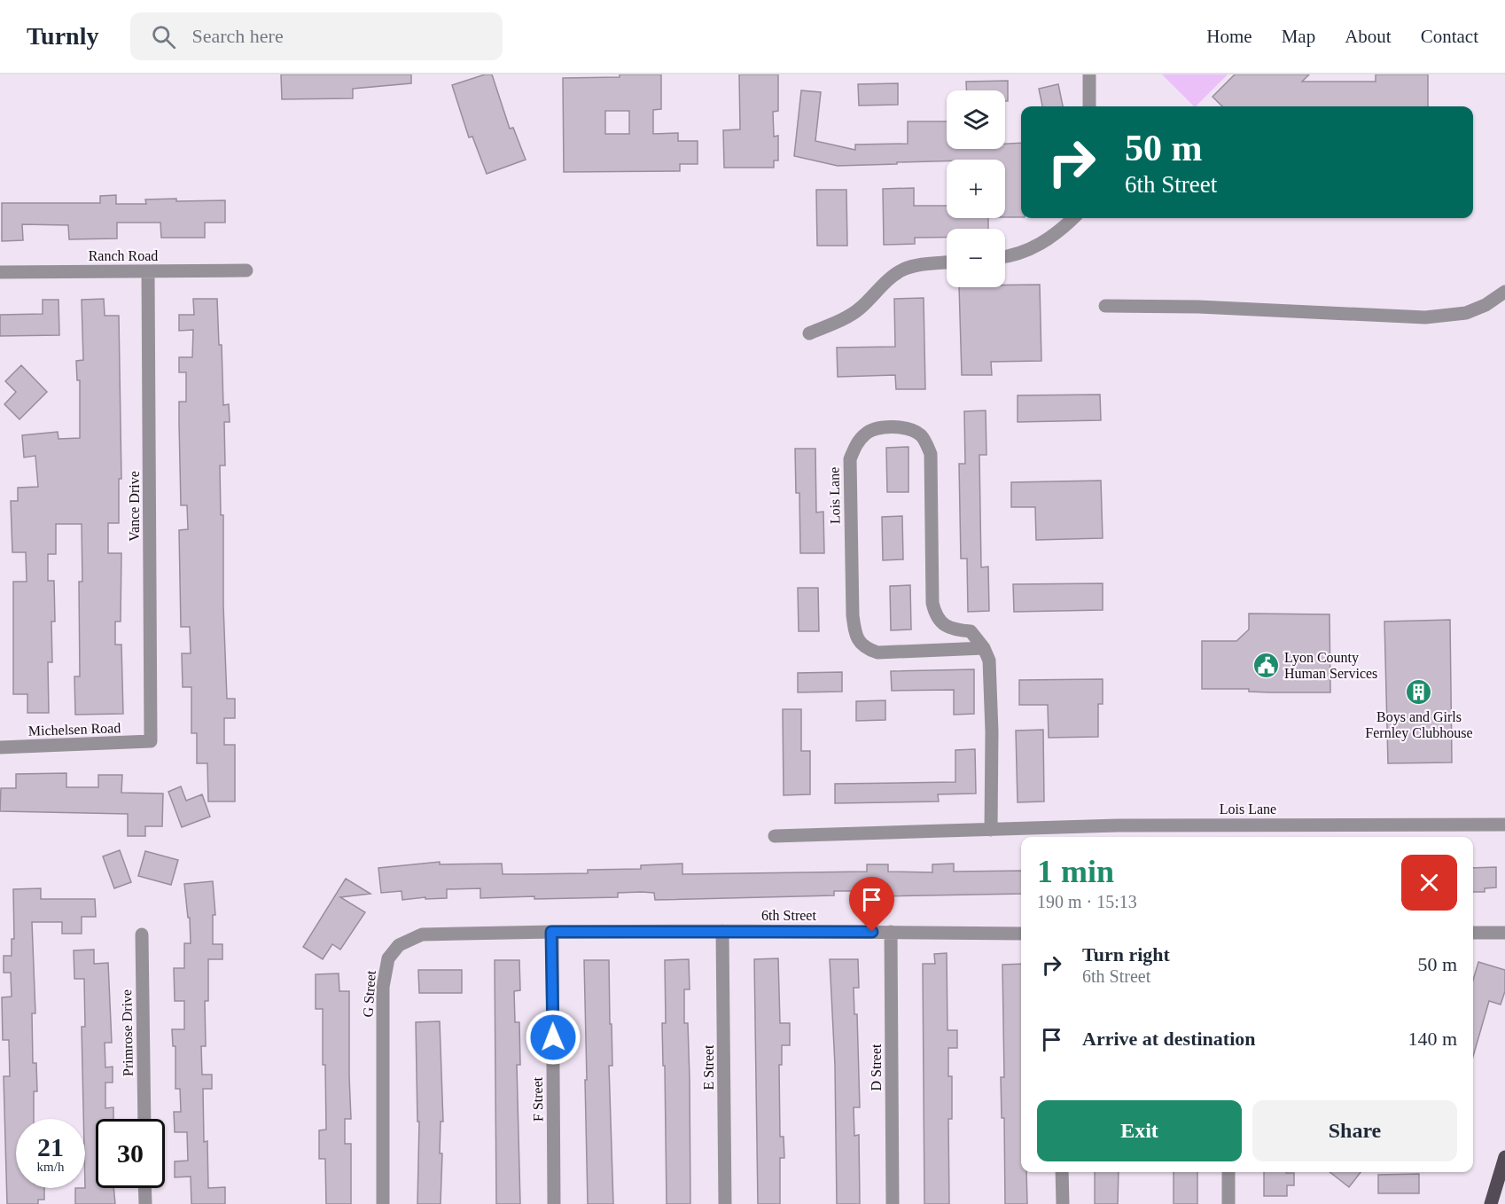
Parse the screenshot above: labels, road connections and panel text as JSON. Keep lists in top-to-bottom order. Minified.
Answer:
{"streets":{"street":["Ranch Road","Lois Lane","Vance Drive","Michelsen Road","6th Street","G Street","Primrose Drive","E Street","D Street","F Street"]},"crossings":[["Ranch Road","Vance Drive"],["Vance Drive","Michelsen Road"],["6th Street","G Street"],["6th Street","E Street"],["6th Street","D Street"],["6th Street","F Street"],["G Street","F Street"]],"places":{"public building":["Lyon County Human Services"],"building":["Boys and Girls Fernley Clubhouse"]},"page":{"header":"Turnly","search":"Search here","nav":["Home","Map","About","Contact"],"map_buttons":["+","−"],"turn":["50 m","6th Street"],"heading":["1 min","190 m · 15:13"],"list":[{"name":"Turn right","note":"6th Street","value":"50 m"},{"name":"Arrive at destination","value":"140 m"}],"buttons":["Exit","Share"],"speed":"21 km/h","limit":"30"}}
